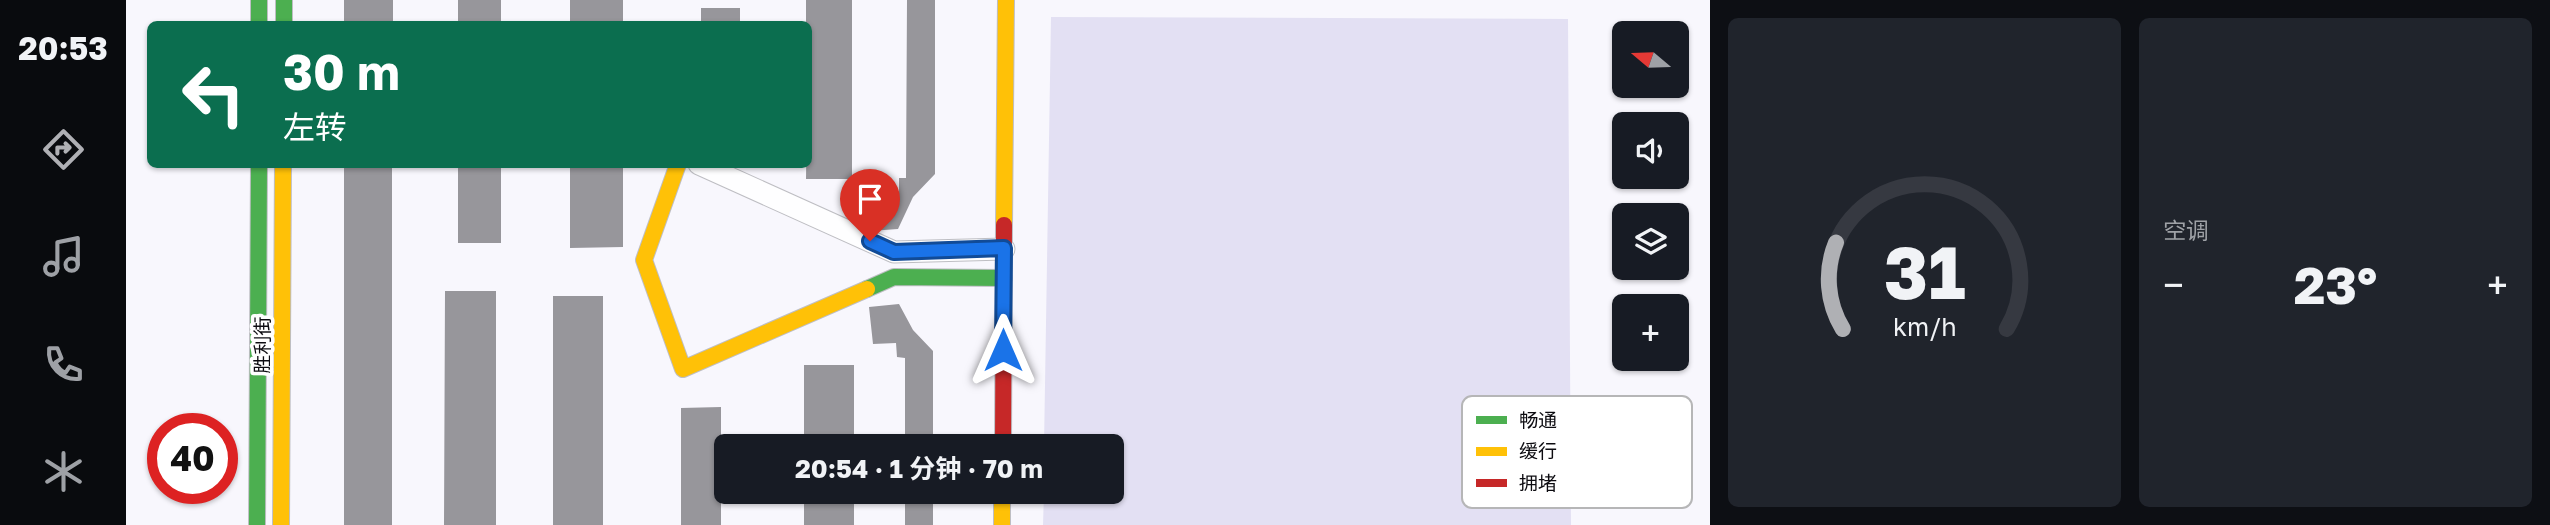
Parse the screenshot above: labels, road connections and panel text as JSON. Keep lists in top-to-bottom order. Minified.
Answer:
{"streets":{"street":["胜利街"]},"legend":["畅通","缓行","拥堵"],"north":"left","page":{"tabs":"20:53","tile":"空调","map_buttons":"+","turn":["30 m","左转"],"heat":["−","23°","+"],"limit":"40","trip":"20:54 · 1 分钟 · 70 m","gauge":["31","km/h"]}}
